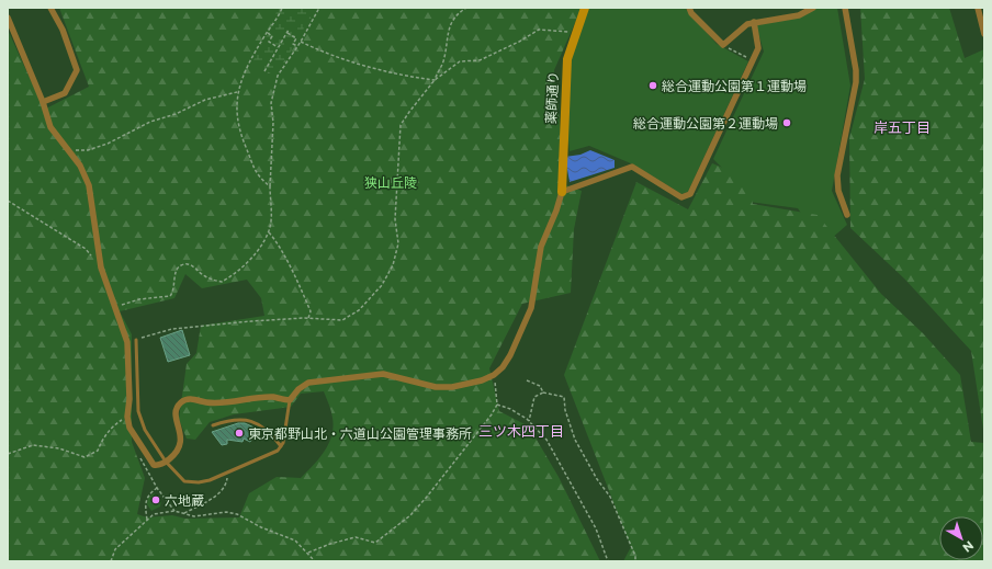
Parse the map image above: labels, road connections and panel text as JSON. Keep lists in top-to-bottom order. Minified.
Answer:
{"streets":{"street":["薬師通り"]},"districts":["岸五丁目","三ツ木四丁目"],"parks":["狭山丘陵"],"places":["総合運動公園第１運動場","総合運動公園第２運動場","東京都野山北・六道山公園管理事務所","六地蔵"],"north":"bottom right"}
